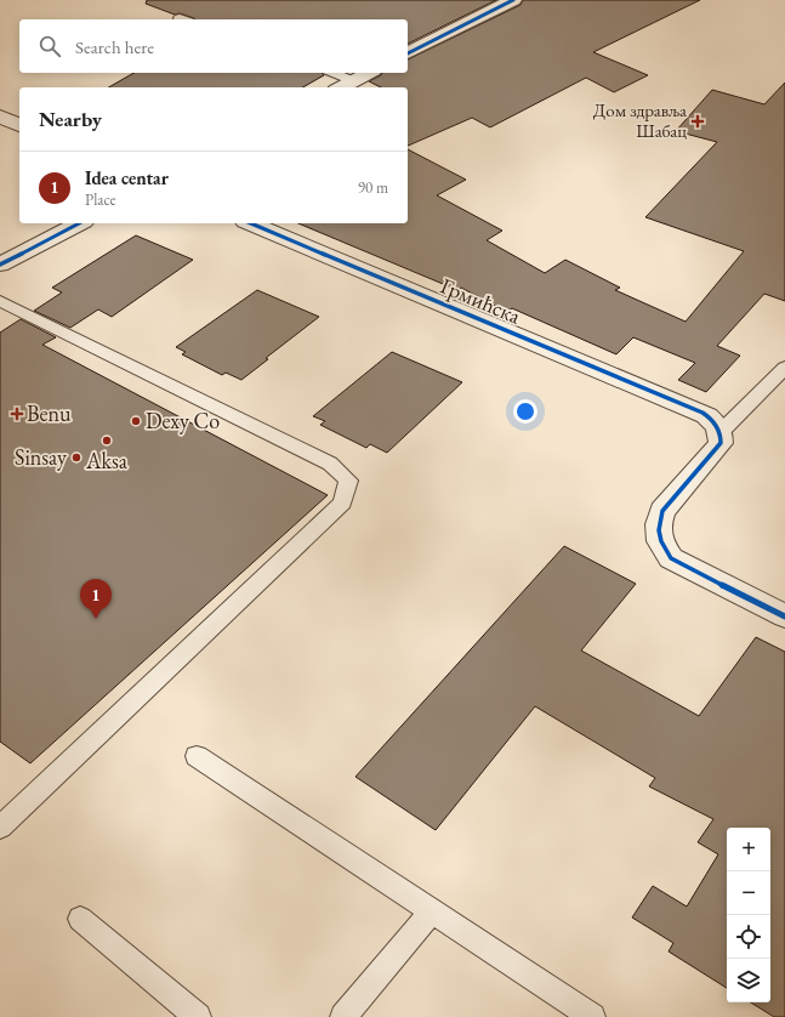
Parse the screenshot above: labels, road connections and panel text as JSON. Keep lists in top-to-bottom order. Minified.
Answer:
{"streets":{"street":["Грмићска"]},"places":{"health":["Дом здравља Шабац","Benu"],"other":["Dexy Co","Aksa","Sinsay"]},"page":{"search":"Search here","heading":"Nearby","list":[{"mark":"1","name":"Idea centar","note":"Place","value":"90 m"}],"pins":"1","map_buttons":["+","−"]}}
